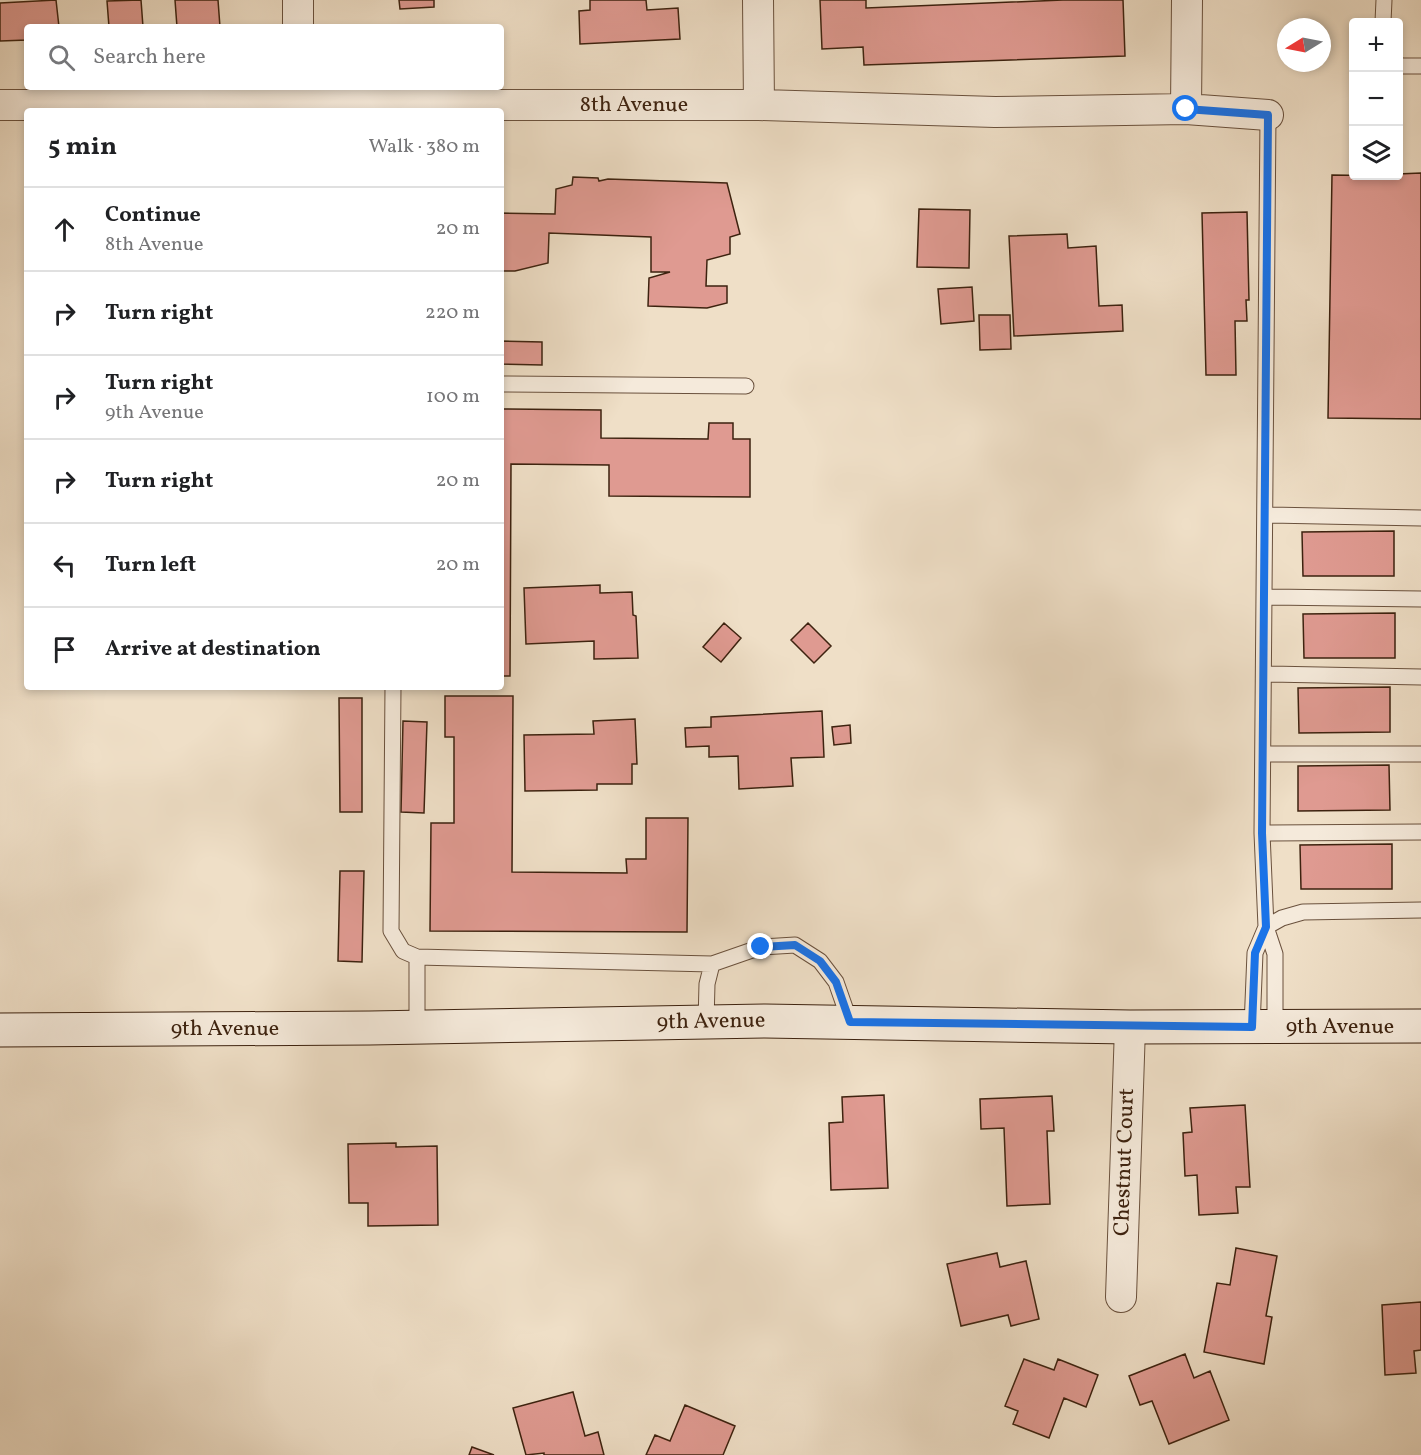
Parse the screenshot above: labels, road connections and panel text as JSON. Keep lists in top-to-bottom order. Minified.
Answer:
{"streets":{"street":["8th Avenue","9th Avenue","Chestnut Court"]},"crossings":[["9th Avenue","Chestnut Court"]],"north":"left","page":{"map_buttons":["+","−"],"search":"Search here","heading":["5 min","Walk · 380 m"],"list":[["Continue","8th Avenue","20 m"],["Turn right","220 m"],["Turn right","9th Avenue","100 m"],["Turn right","20 m"],["Turn left","20 m"],"Arrive at destination"]}}
